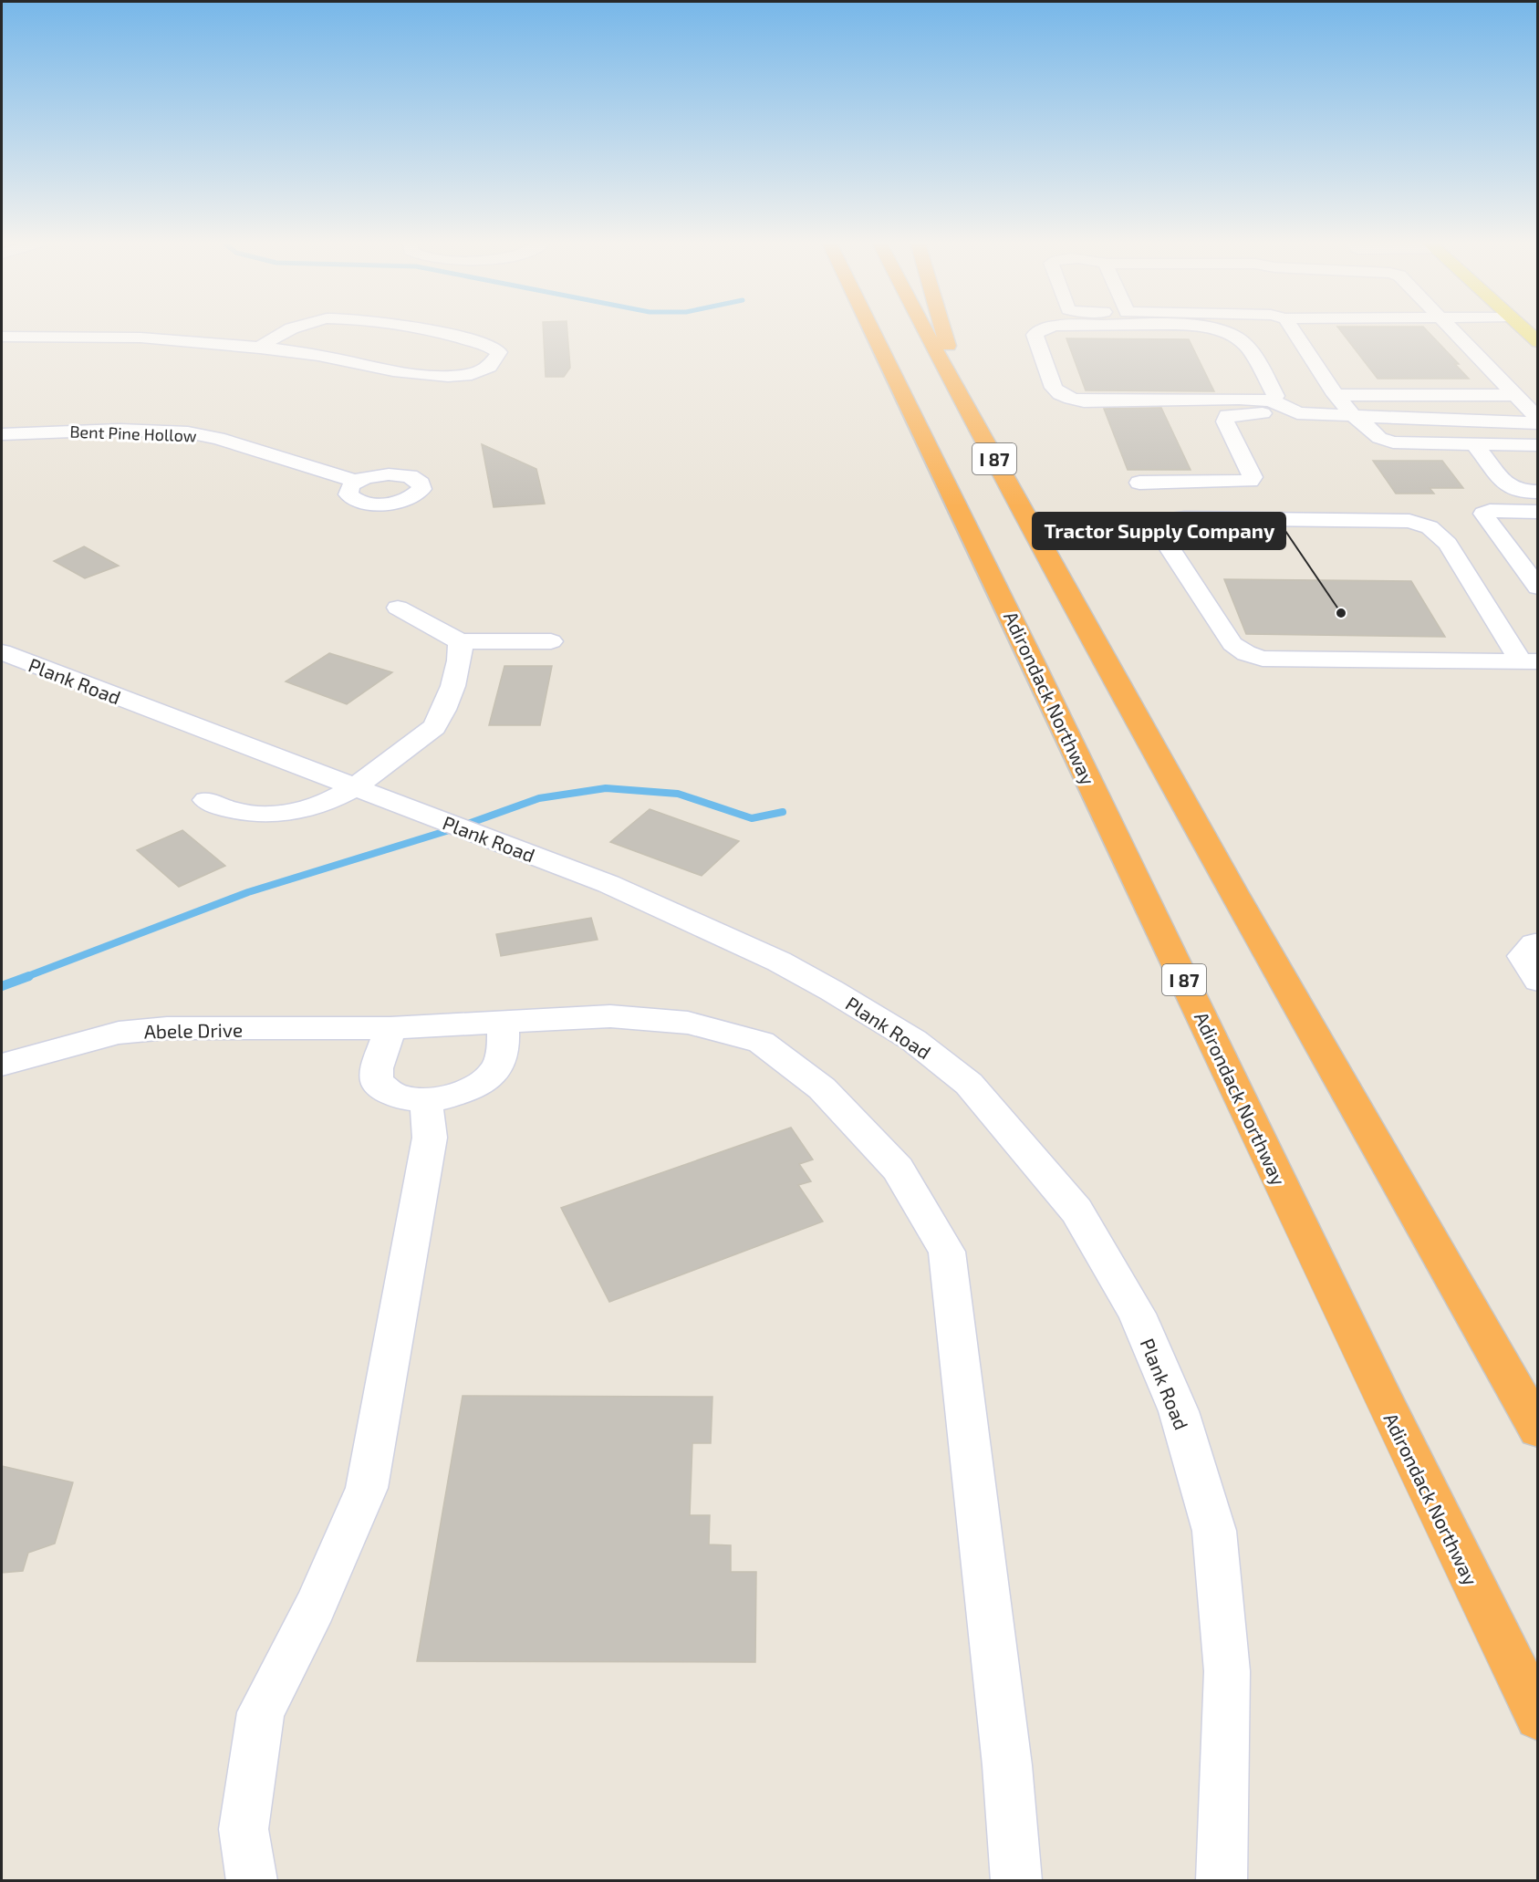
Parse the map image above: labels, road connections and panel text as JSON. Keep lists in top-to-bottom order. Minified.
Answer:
{"streets":{"highway":["I 87","Adirondack Northway"],"street":["Bent Pine Hollow","Plank Road","Abele Drive"]},"places":["Tractor Supply Company"]}
